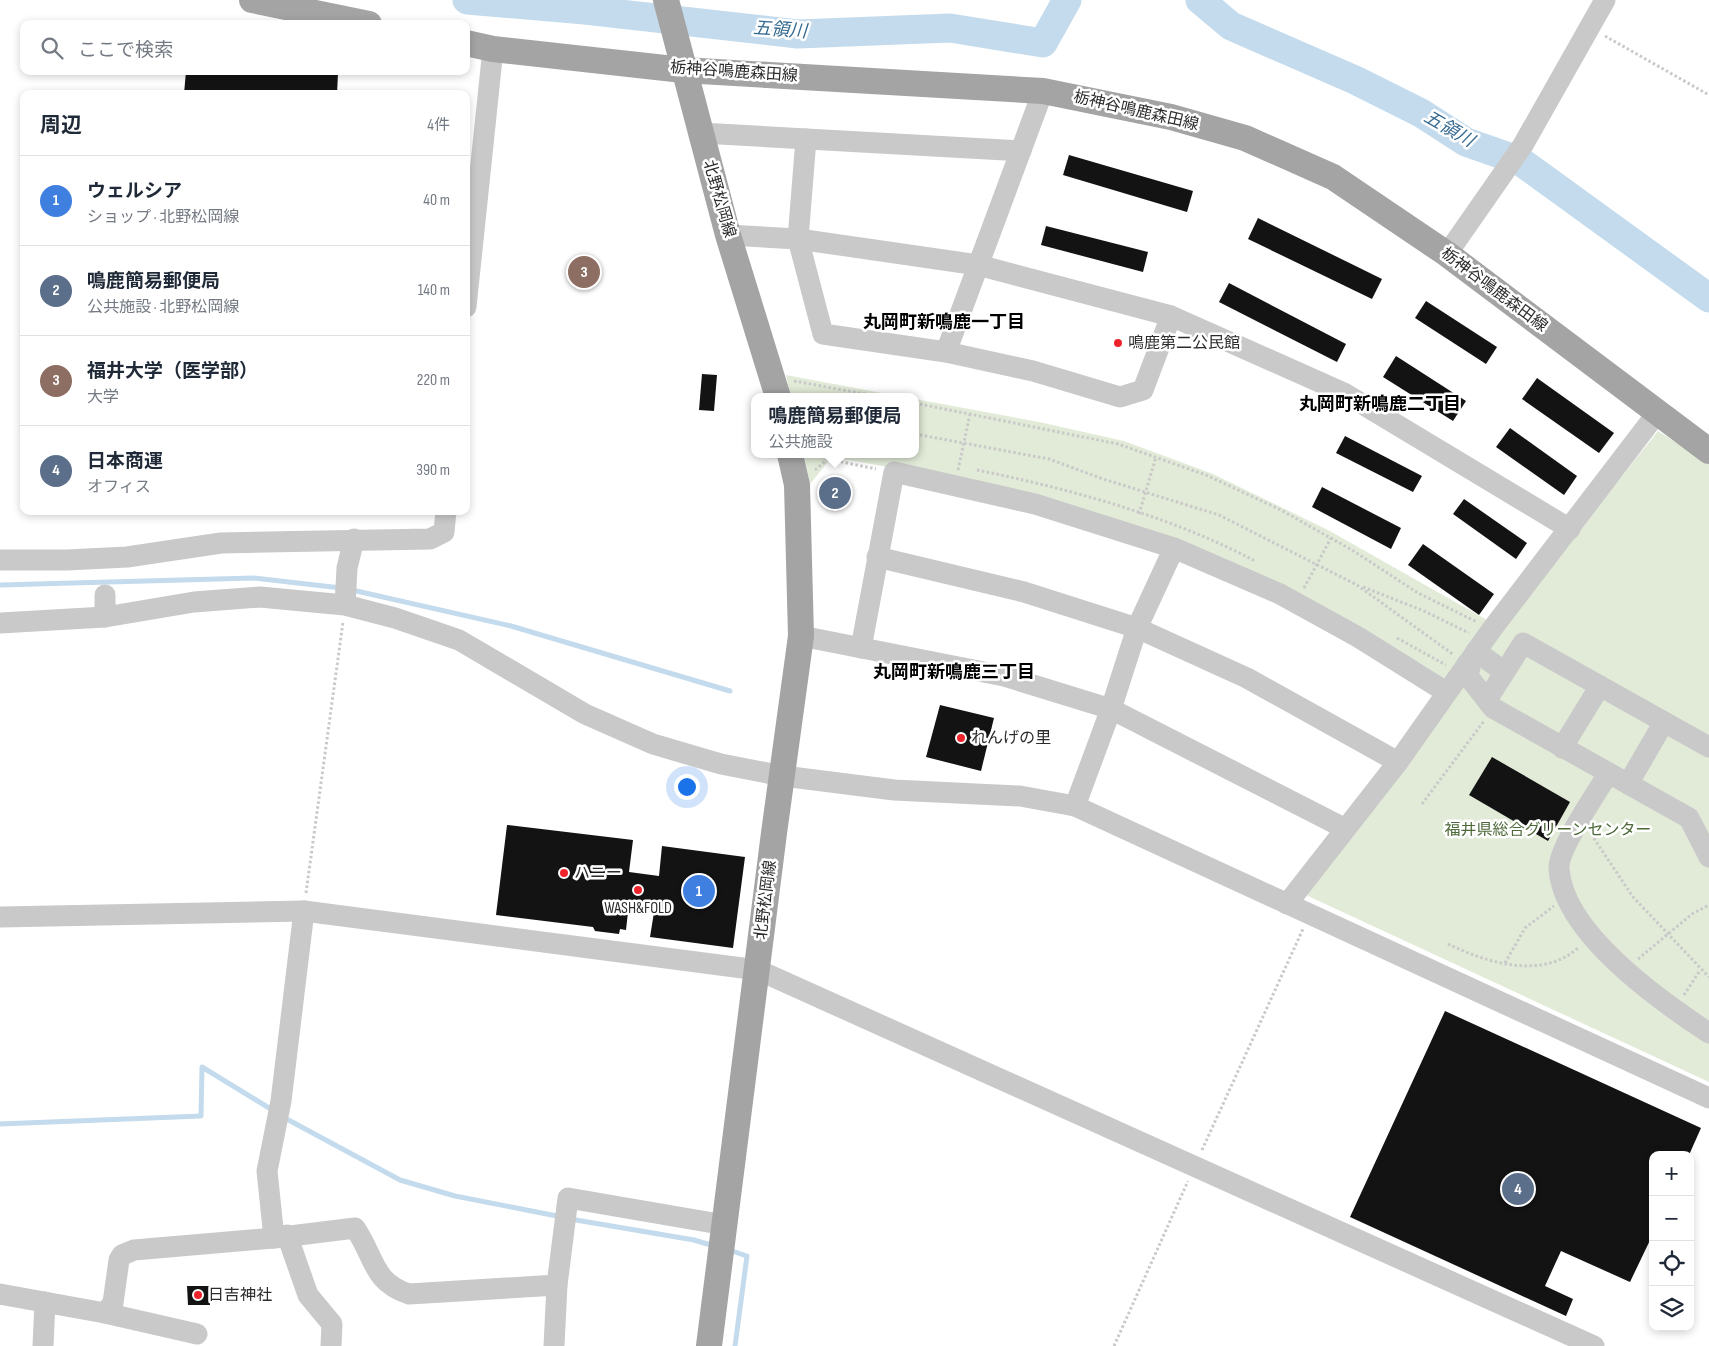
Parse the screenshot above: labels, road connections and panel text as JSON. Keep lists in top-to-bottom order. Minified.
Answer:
{"streets":{"main road":["栃神谷鳴鹿森田線","北野松岡線"]},"crossings":[["栃神谷鳴鹿森田線","北野松岡線"]],"districts":["丸岡町新鳴鹿一丁目","丸岡町新鳴鹿二丁目","丸岡町新鳴鹿三丁目"],"water":["五領川"],"parks":["福井県総合グリーンセンター"],"places":["鳴鹿第二公民館","れんげの里","ハニー","WASH&FOLD","日吉神社"],"page":{"search":"ここで検索","heading":["周辺","4件"],"list":[{"mark":"1","name":"ウェルシア","note":"ショップ · 北野松岡線","value":"40 m"},{"mark":"2","name":"鳴鹿簡易郵便局","note":"公共施設 · 北野松岡線","value":"140 m"},{"mark":"3","name":"福井大学（医学部）","note":"大学","value":"220 m"},{"mark":"4","name":"日本商運","note":"オフィス","value":"390 m"}],"pins":["3","2","1","4"],"popup":["鳴鹿簡易郵便局","公共施設"],"map_buttons":["+","−"]}}
